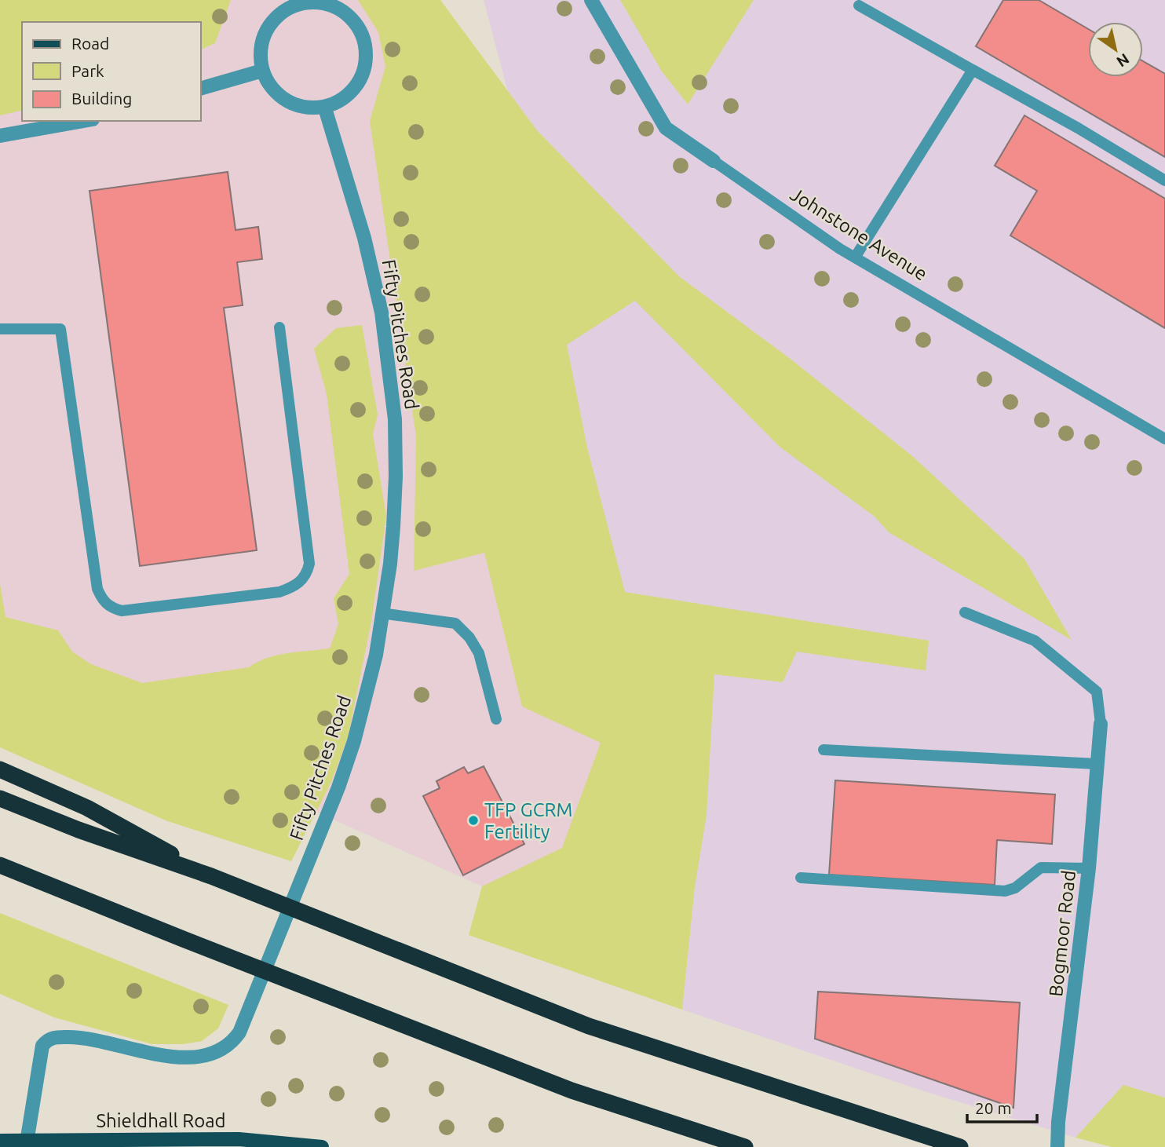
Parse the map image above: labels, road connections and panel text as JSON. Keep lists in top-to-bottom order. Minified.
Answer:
{"streets":{"main road":["Shieldhall Road"],"street":["Johnstone Avenue","Fifty Pitches Road","Bogmoor Road"]},"crossings":[["Fifty Pitches Road","Shieldhall Road"]],"places":["TFP GCRM Fertility"],"legend":["Road","Park","Building"],"scale_bar":"20 m","north":"bottom right"}
